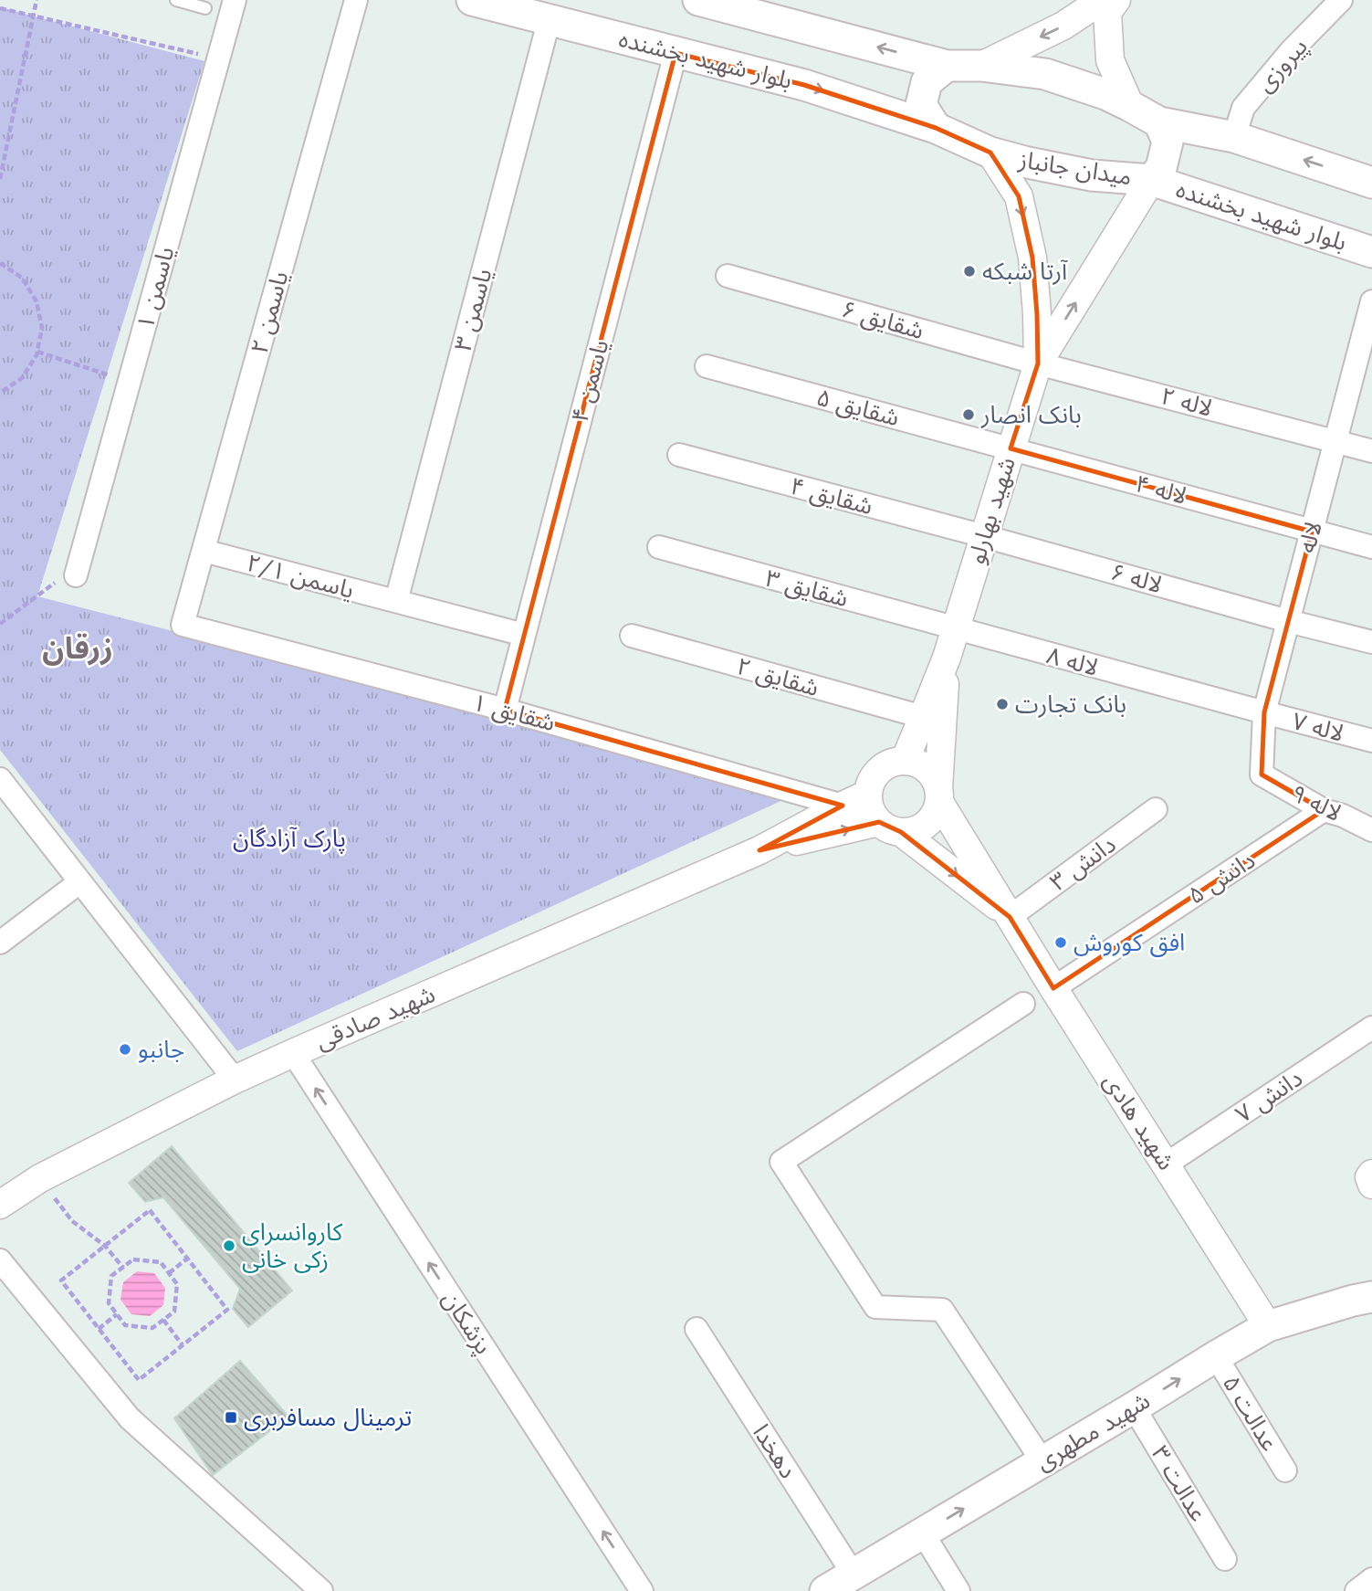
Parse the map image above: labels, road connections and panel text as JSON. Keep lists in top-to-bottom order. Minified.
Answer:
{"streets":{"main road":["بلوار شهید بخشنده","میدان جانباز","شهید مطهری"],"street":["پیروزی","یاسمن ۱","یاسمن ۳","یاسمن ۲","شقایق ۶","یاسمن ۴","لاله ۲","شقایق ۵","لاله ۴","شقایق ۴","شهید بهارلو","لاله","یاسمن ۲/۱","لاله ۶","شقایق ۳","لاله ۸","شقایق ۲","شقایق ۱","لاله ۷","لاله ۹","دانش ۳","دانش ۵","شهید صادقی","دانش ۷","شهید هادی","پزشکان","عدالت ۵","دهخدا","عدالت ۳"]},"crossings":[["بلوار شهید بخشنده","میدان جانباز"],["بلوار شهید بخشنده","یاسمن ۳"],["بلوار شهید بخشنده","یاسمن ۴"],["یاسمن ۳","یاسمن ۲/۱"],["یاسمن ۲","یاسمن ۲/۱"],["یاسمن ۲","شقایق ۱"],["شقایق ۶","لاله ۲"],["شقایق ۶","شهید بهارلو"],["یاسمن ۴","یاسمن ۲/۱"],["یاسمن ۴","شقایق ۱"],["لاله ۲","شهید بهارلو"],["لاله ۲","لاله"],["شقایق ۵","لاله ۴"],["شقایق ۵","شهید بهارلو"],["لاله ۴","شهید بهارلو"],["لاله ۴","لاله"],["شقایق ۴","شهید بهارلو"],["شقایق ۴","لاله ۶"],["شهید بهارلو","لاله ۶"],["شهید بهارلو","شقایق ۳"],["شهید بهارلو","لاله ۸"],["لاله","لاله ۶"],["لاله","لاله ۸"],["لاله","لاله ۷"],["لاله","لاله ۹"],["شقایق ۳","لاله ۸"],["لاله ۸","لاله ۷"],["لاله ۹","دانش ۵"],["دانش ۳","شهید هادی"],["دانش ۵","شهید هادی"],["شهید صادقی","پزشکان"],["دانش ۷","شهید هادی"],["شهید هادی","شهید مطهری"],["عدالت ۵","شهید مطهری"],["شهید مطهری","دهخدا"],["شهید مطهری","عدالت ۳"]],"one_way":["پزشکان","شهید مطهری"],"districts":["زرقان"],"parks":["پارک آزادگان"],"places":{"other":["آرتا شبکه","بانک انصار","بانک تجارت","افق کوروش","جانبو","کاروانسرای زکی خانی"],"transit":["ترمینال مسافربری"]}}
